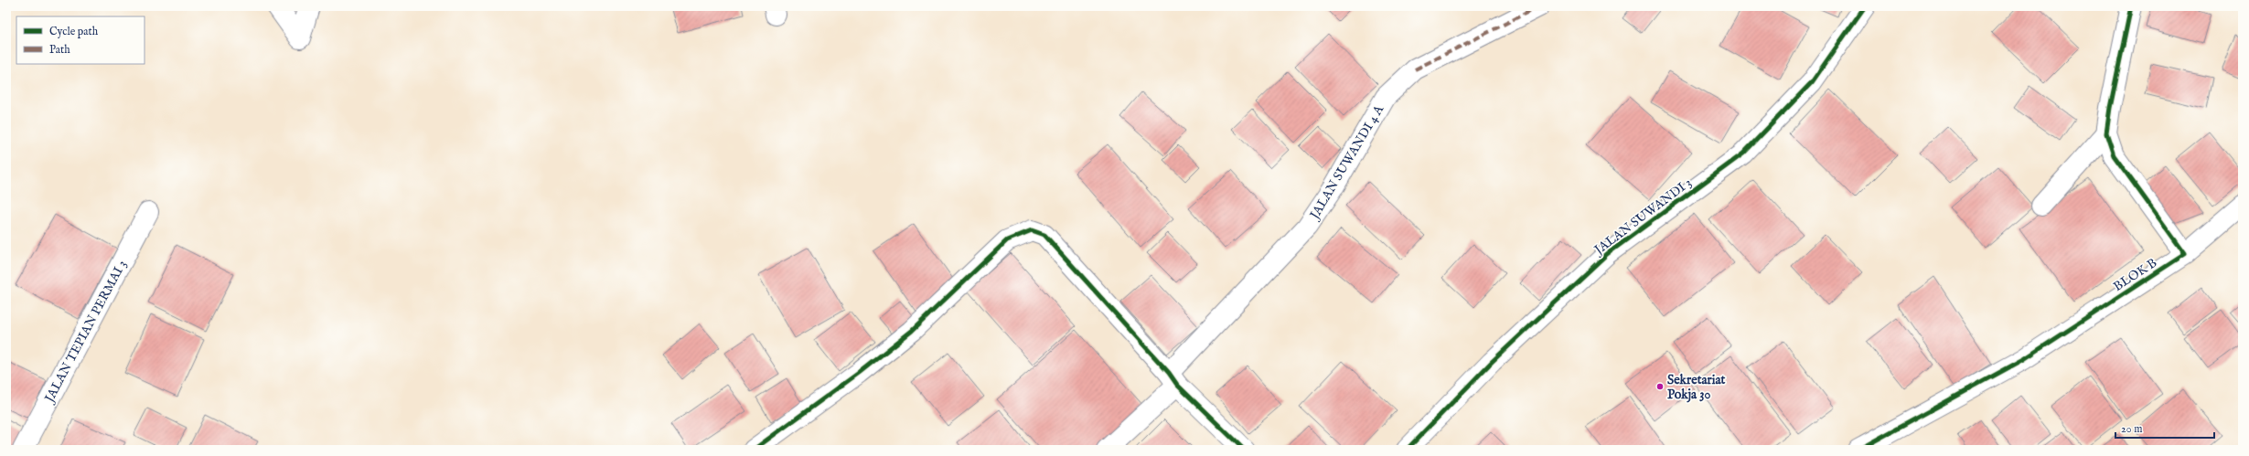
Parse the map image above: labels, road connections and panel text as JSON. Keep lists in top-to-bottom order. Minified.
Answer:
{"streets":{"street":["JALAN SUWANDI 4 A","JALAN SUWANDI 3","BLOK B","JALAN TEPIAN PERMAI 3"]},"places":["Sekretariat Pokja 30"],"legend":["Cycle path","Path"],"scale_bar":"20 m"}
